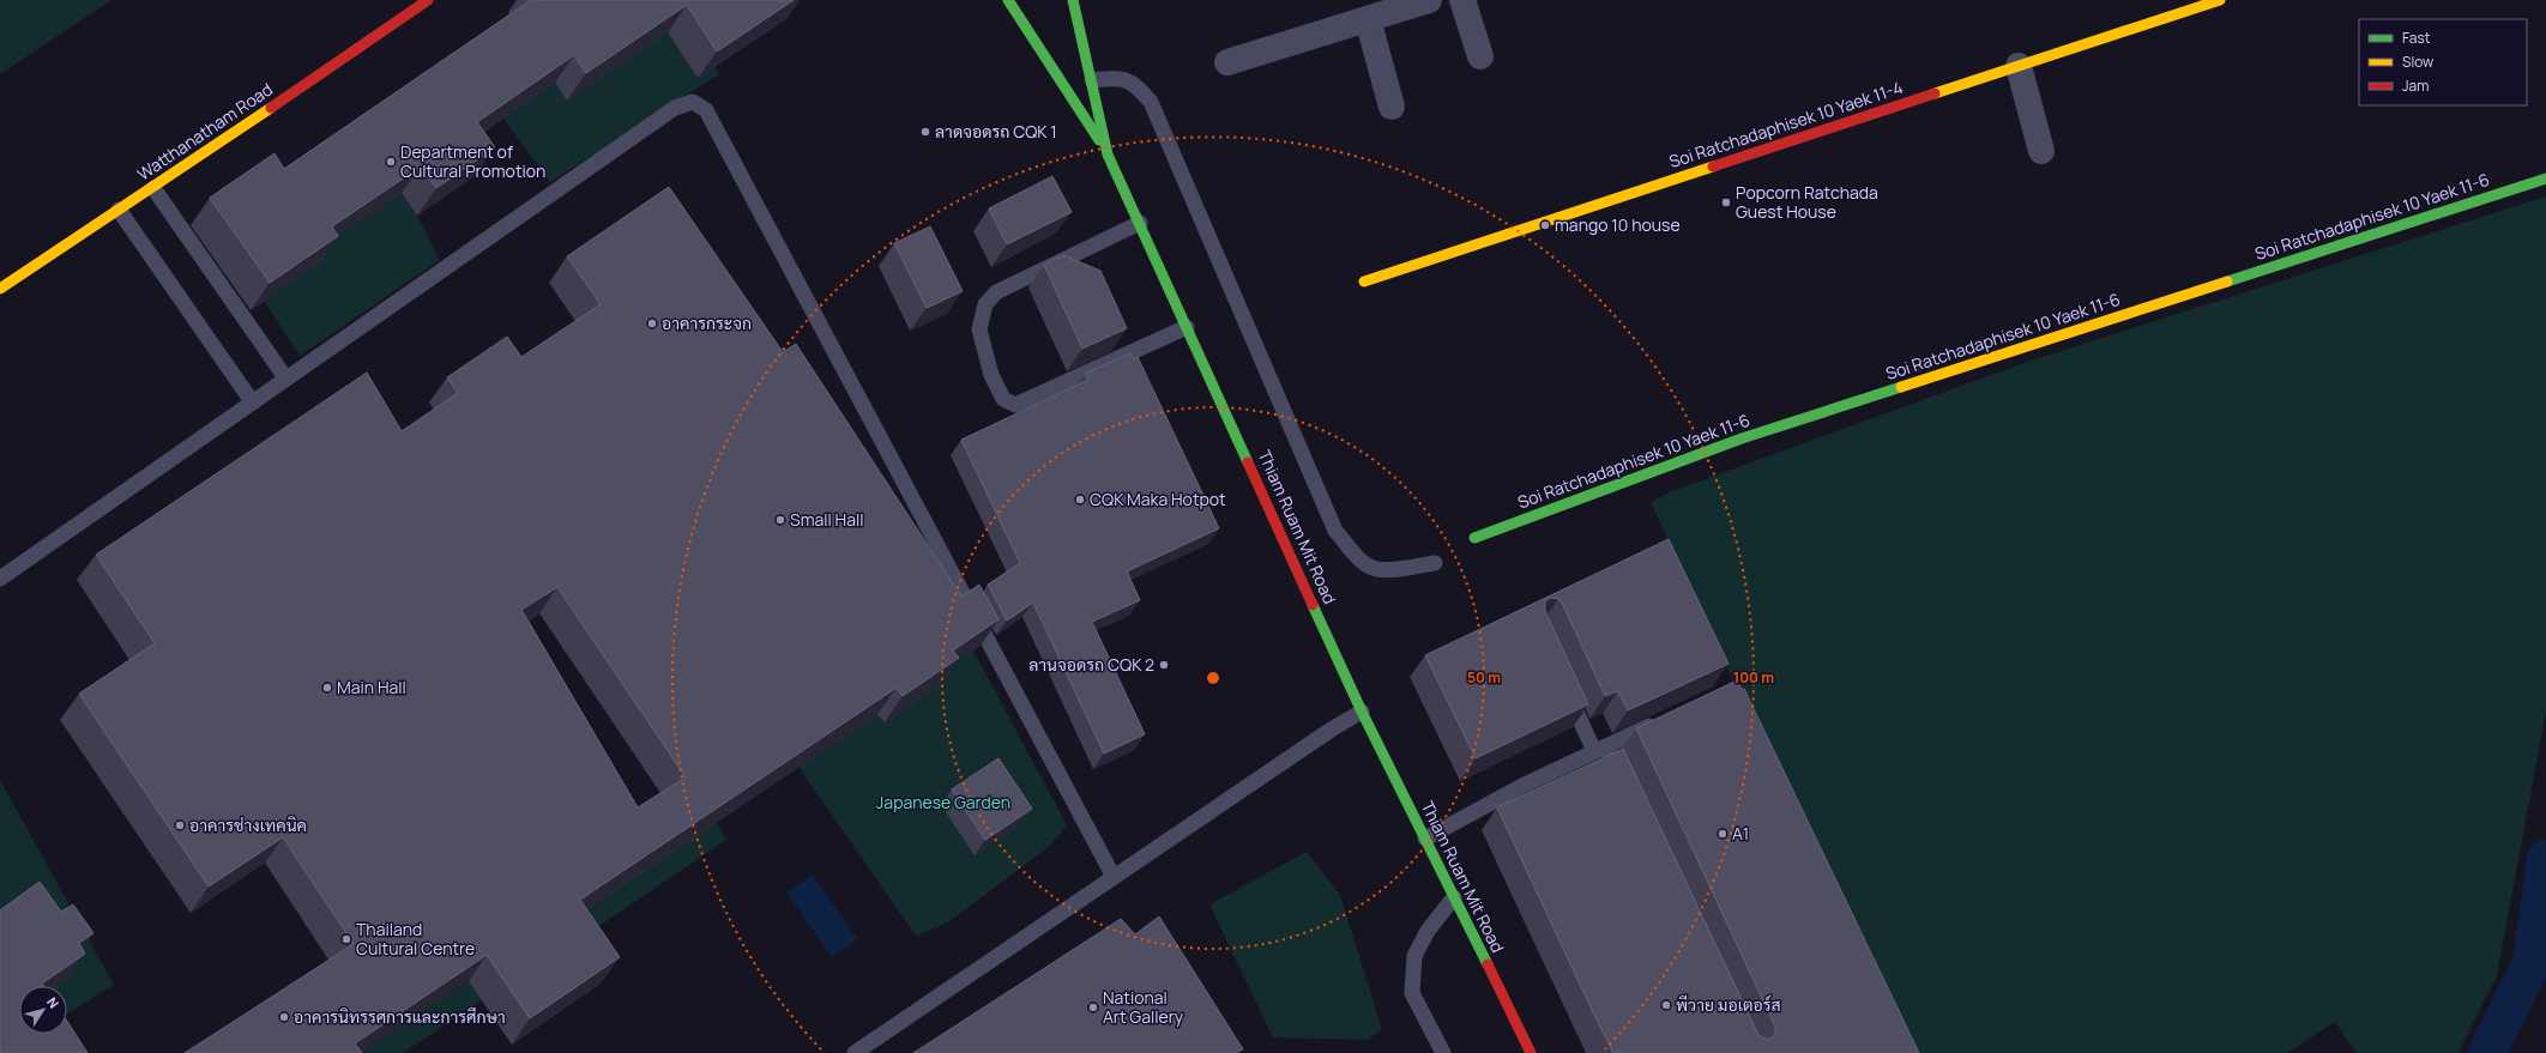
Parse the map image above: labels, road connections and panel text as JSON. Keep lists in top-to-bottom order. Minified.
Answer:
{"streets":{"street":["Soi Ratchadaphisek 10 Yaek 11-4","Watthanatham Road","Soi Ratchadaphisek 10 Yaek 11-6","Thiam Ruam Mit Road"]},"parks":["Japanese Garden"],"places":["ลาดจอดรถ CQK 1","Department of Cultural Promotion","Popcorn Ratchada Guest House","mango 10 house","อาคารกระจก","CQK Maka Hotpot","Small Hall","ลานจอดรถ CQK 2","Main Hall","อาคารช่างเทคนิค","A1","Thailand Cultural Centre","พีวาย มอเตอร์ส","National Art Gallery","อาคารนิทรรศการและการศึกษา"],"legend":["Fast","Slow","Jam"],"north":"top right","rings":["50 m","100 m"]}
